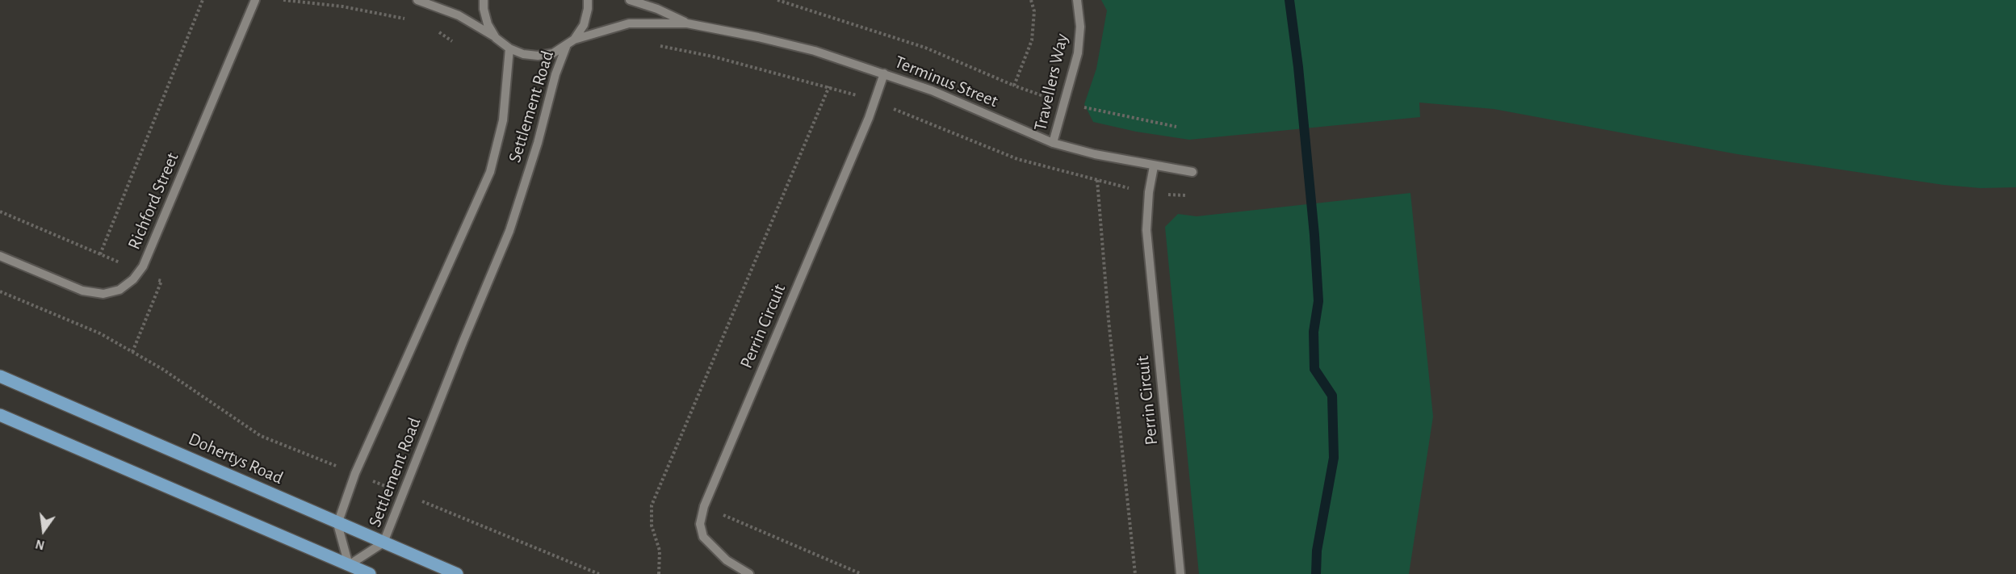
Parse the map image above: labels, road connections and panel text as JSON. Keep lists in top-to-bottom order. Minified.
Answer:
{"streets":{"main road":["Dohertys Road"],"street":["Terminus Street","Travellers Way","Settlement Road","Richford Street","Perrin Circuit"]},"crossings":[["Terminus Street","Travellers Way"],["Terminus Street","Perrin Circuit"],["Settlement Road","Dohertys Road"]],"north":"bottom"}
